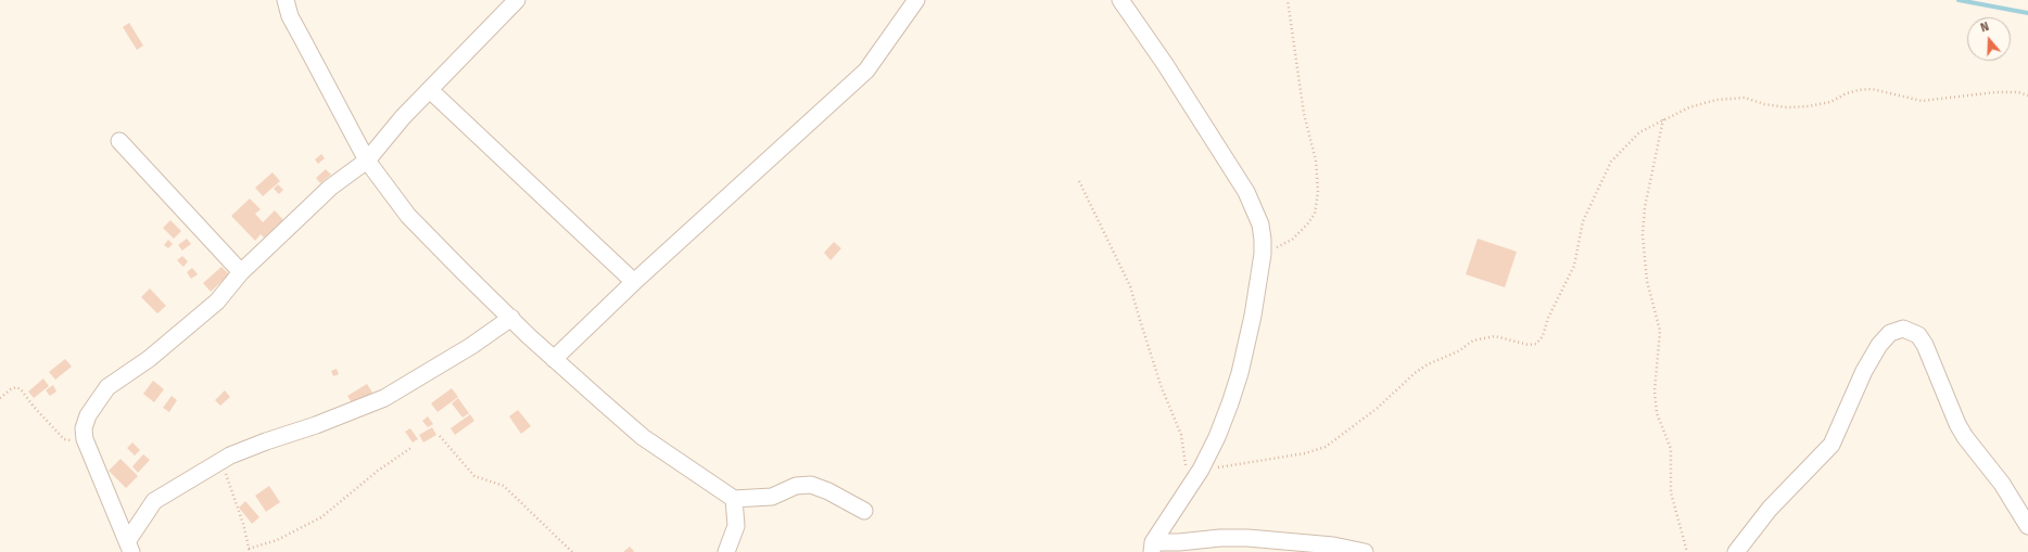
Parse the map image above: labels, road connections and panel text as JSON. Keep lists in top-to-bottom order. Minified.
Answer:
{"north":"top"}
